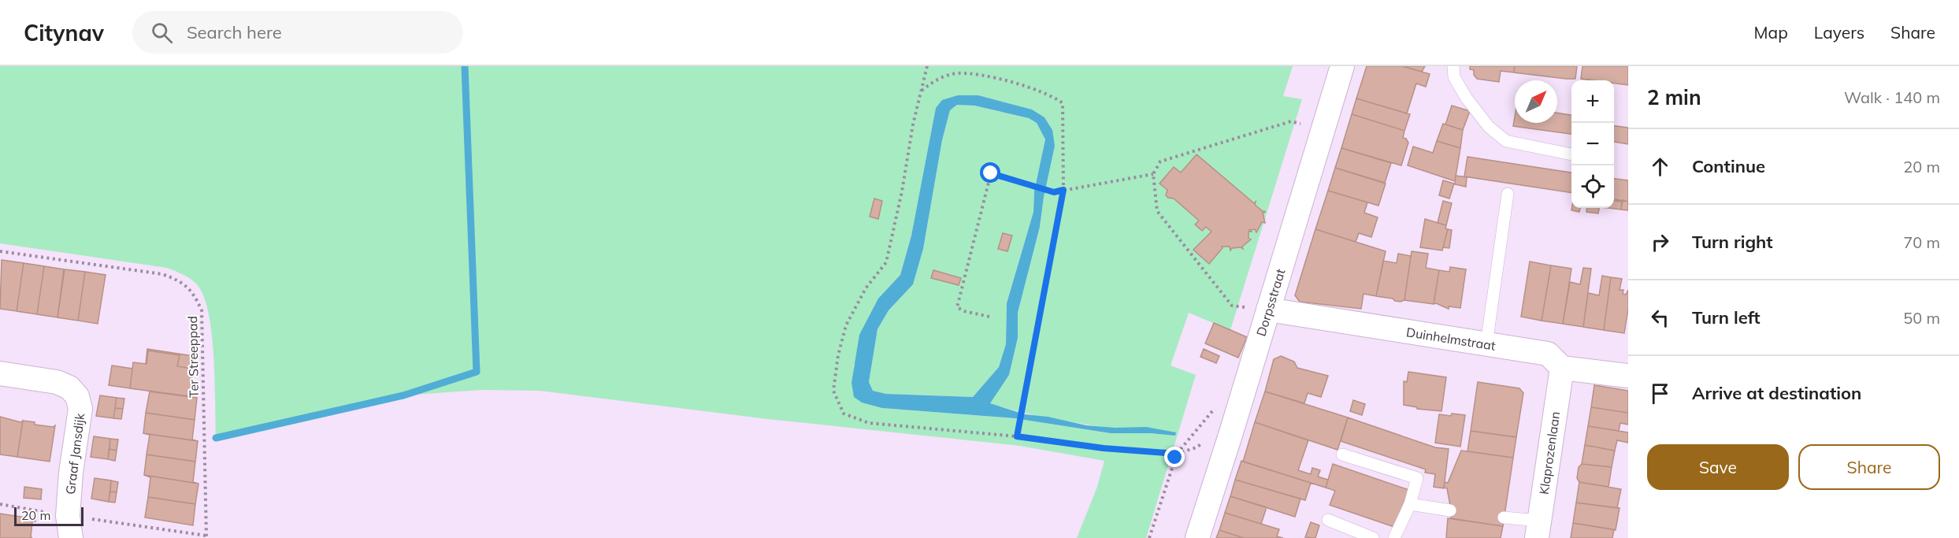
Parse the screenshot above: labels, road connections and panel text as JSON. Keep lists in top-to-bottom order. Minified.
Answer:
{"streets":{"street":["Dorpsstraat","Duinhelmstraat","Klaprozenlaan","Graaf Jansdijk"],"path":["Ter Streeppad"]},"crossings":[["Dorpsstraat","Duinhelmstraat"],["Duinhelmstraat","Klaprozenlaan"]],"scale_bar":"20 m","north":"top right","page":{"header":"Citynav","search":"Search here","nav":["Map","Layers","Share"],"heading":["2 min","Walk · 140 m"],"map_buttons":["+","−"],"list":[["Continue","20 m"],["Turn right","70 m"],["Turn left","50 m"],"Arrive at destination"],"buttons":["Save","Share"],"scale":"20 m"}}
